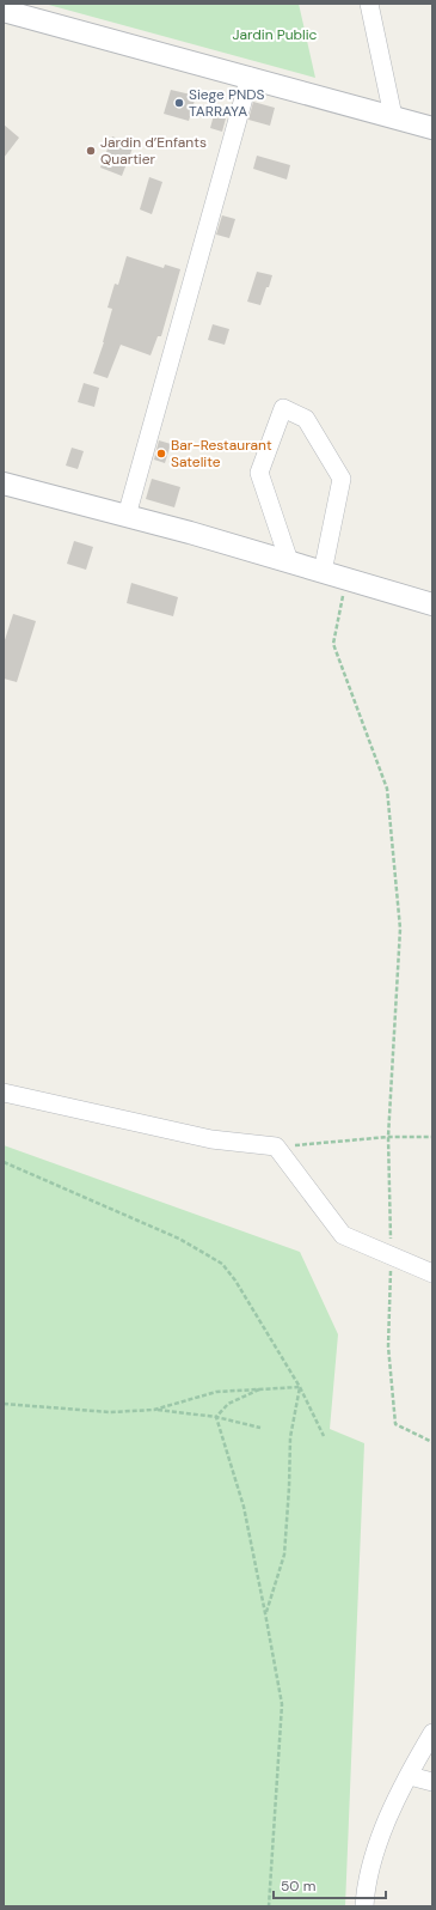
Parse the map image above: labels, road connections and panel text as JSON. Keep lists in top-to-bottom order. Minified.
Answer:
{"parks":["Jardin Public"],"places":["Siege PNDS TARRAYA","Jardin d’Enfants Quartier","Bar-Restaurant Satelite"],"scale_bar":"50 m"}
